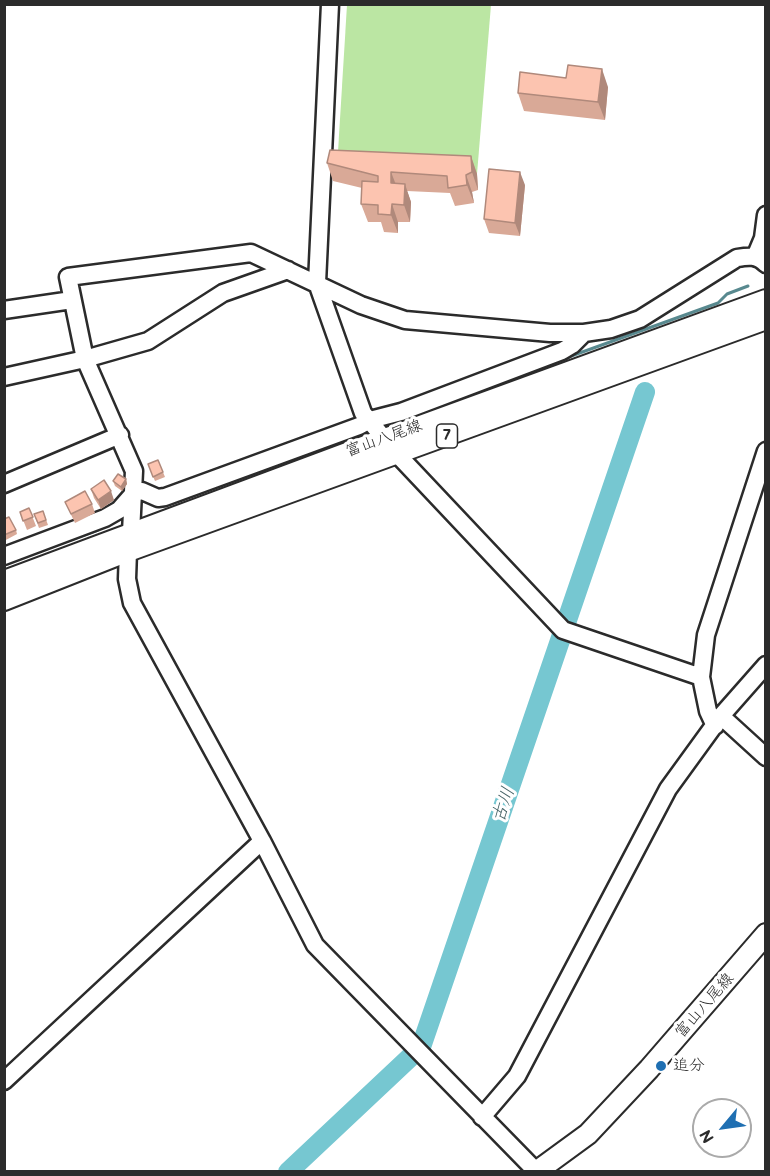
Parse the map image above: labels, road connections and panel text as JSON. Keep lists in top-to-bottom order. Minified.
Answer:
{"streets":{"main road":["7","富山八尾線"]},"water":["古川"],"places":["追分"],"north":"bottom left"}
